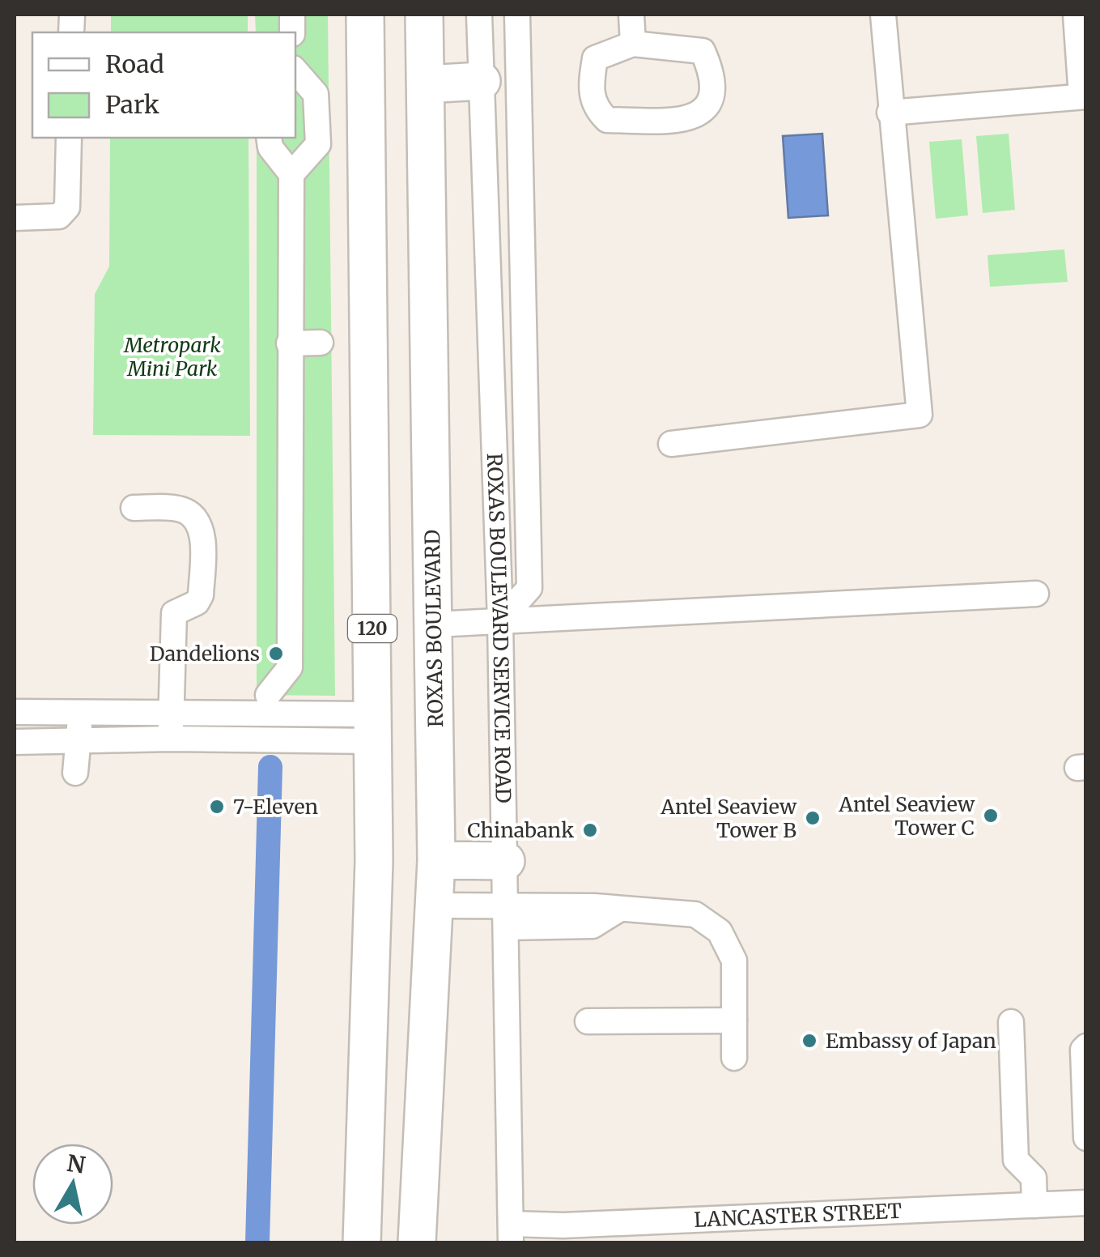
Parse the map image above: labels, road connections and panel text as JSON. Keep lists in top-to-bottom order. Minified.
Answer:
{"streets":{"highway":["120","ROXAS BOULEVARD"],"street":["ROXAS BOULEVARD SERVICE ROAD","LANCASTER STREET"]},"crossings":[["ROXAS BOULEVARD SERVICE ROAD","LANCASTER STREET"]],"parks":["Metropark Mini Park"],"places":["Dandelions","7-Eleven","Antel Seaview Tower C","Antel Seaview Tower B","Chinabank","Embassy of Japan"],"legend":["Road","Park"],"north":"top"}
